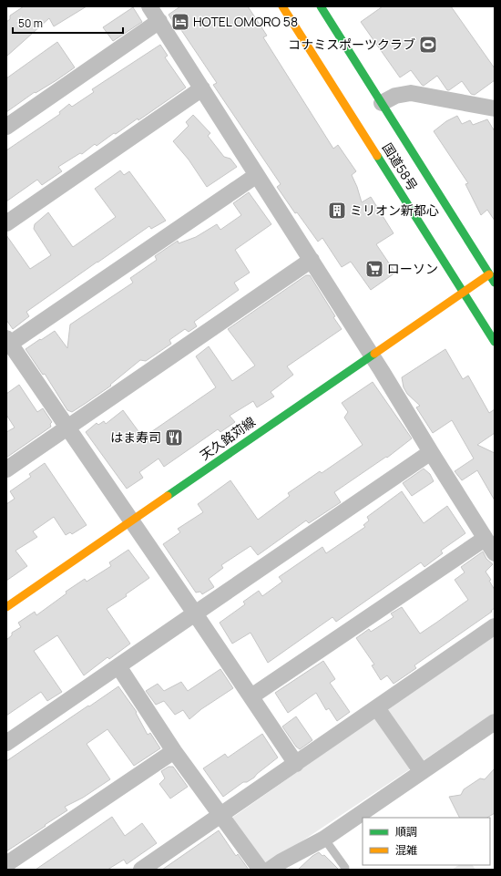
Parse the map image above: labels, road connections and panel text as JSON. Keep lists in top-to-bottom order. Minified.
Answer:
{"streets":{"main road":["国道58号","天久銘苅線"]},"crossings":[["国道58号","天久銘苅線"]],"places":{"hotel":["HOTEL OMORO 58"],"sports":["コナミスポーツクラブ"],"building":["ミリオン新都心"],"supermarket":["ローソン"],"restaurant":["はま寿司"]},"legend":["順調","混雑"],"scale_bar":"50 m"}
